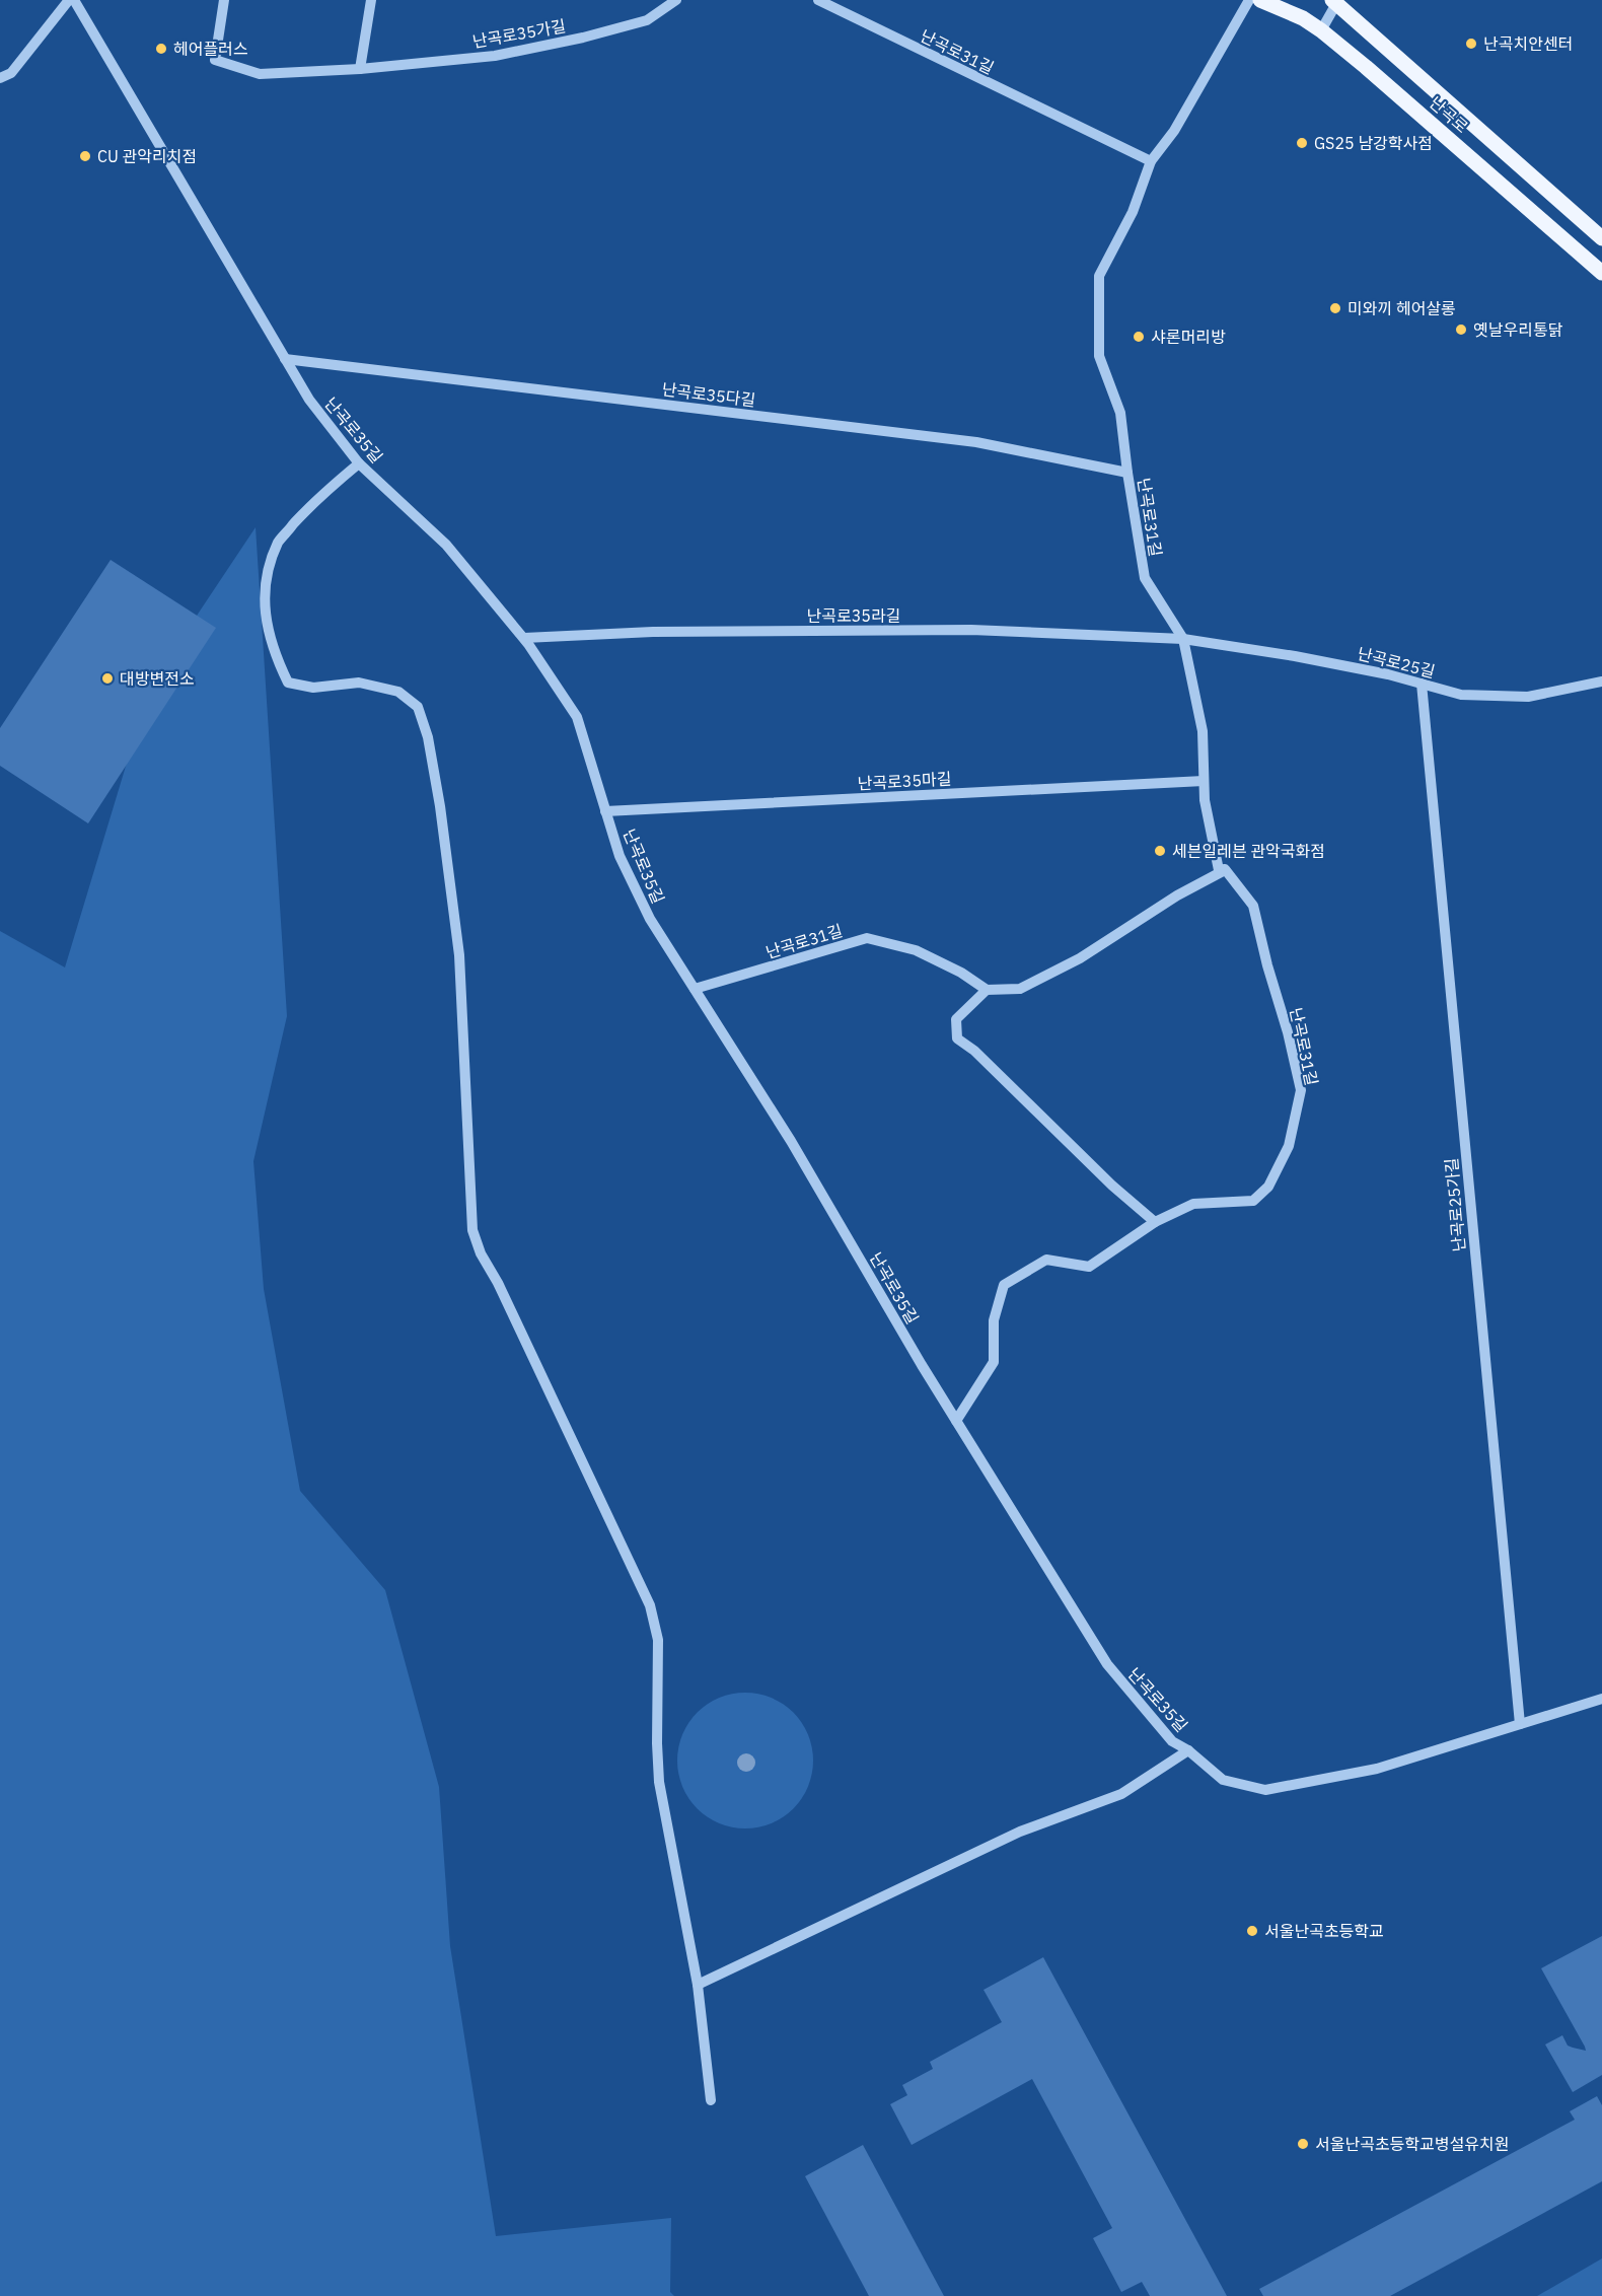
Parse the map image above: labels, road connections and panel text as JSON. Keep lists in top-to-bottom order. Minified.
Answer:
{"streets":{"main road":["난곡로"],"street":["난곡로35가길","난곡로31길","난곡로35다길","난곡로35길","난곡로35라길","난곡로25길","난곡로35마길","난곡로25가길"]},"crossings":[["난곡로31길","난곡로35다길"],["난곡로31길","난곡로35길"],["난곡로31길","난곡로35라길"],["난곡로31길","난곡로25길"],["난곡로31길","난곡로35마길"],["난곡로35다길","난곡로35길"],["난곡로35길","난곡로35라길"],["난곡로35길","난곡로35마길"],["난곡로35길","난곡로25가길"],["난곡로35라길","난곡로25길"],["난곡로25길","난곡로25가길"]],"places":["난곡치안센터","헤어플러스","GS25 남강학사점","CU 관악리치점","미와끼 헤어살롱","옛날우리통닭","샤론머리방","대방변전소","세븐일레븐 관악국화점","서울난곡초등학교","서울난곡초등학교병설유치원"]}
